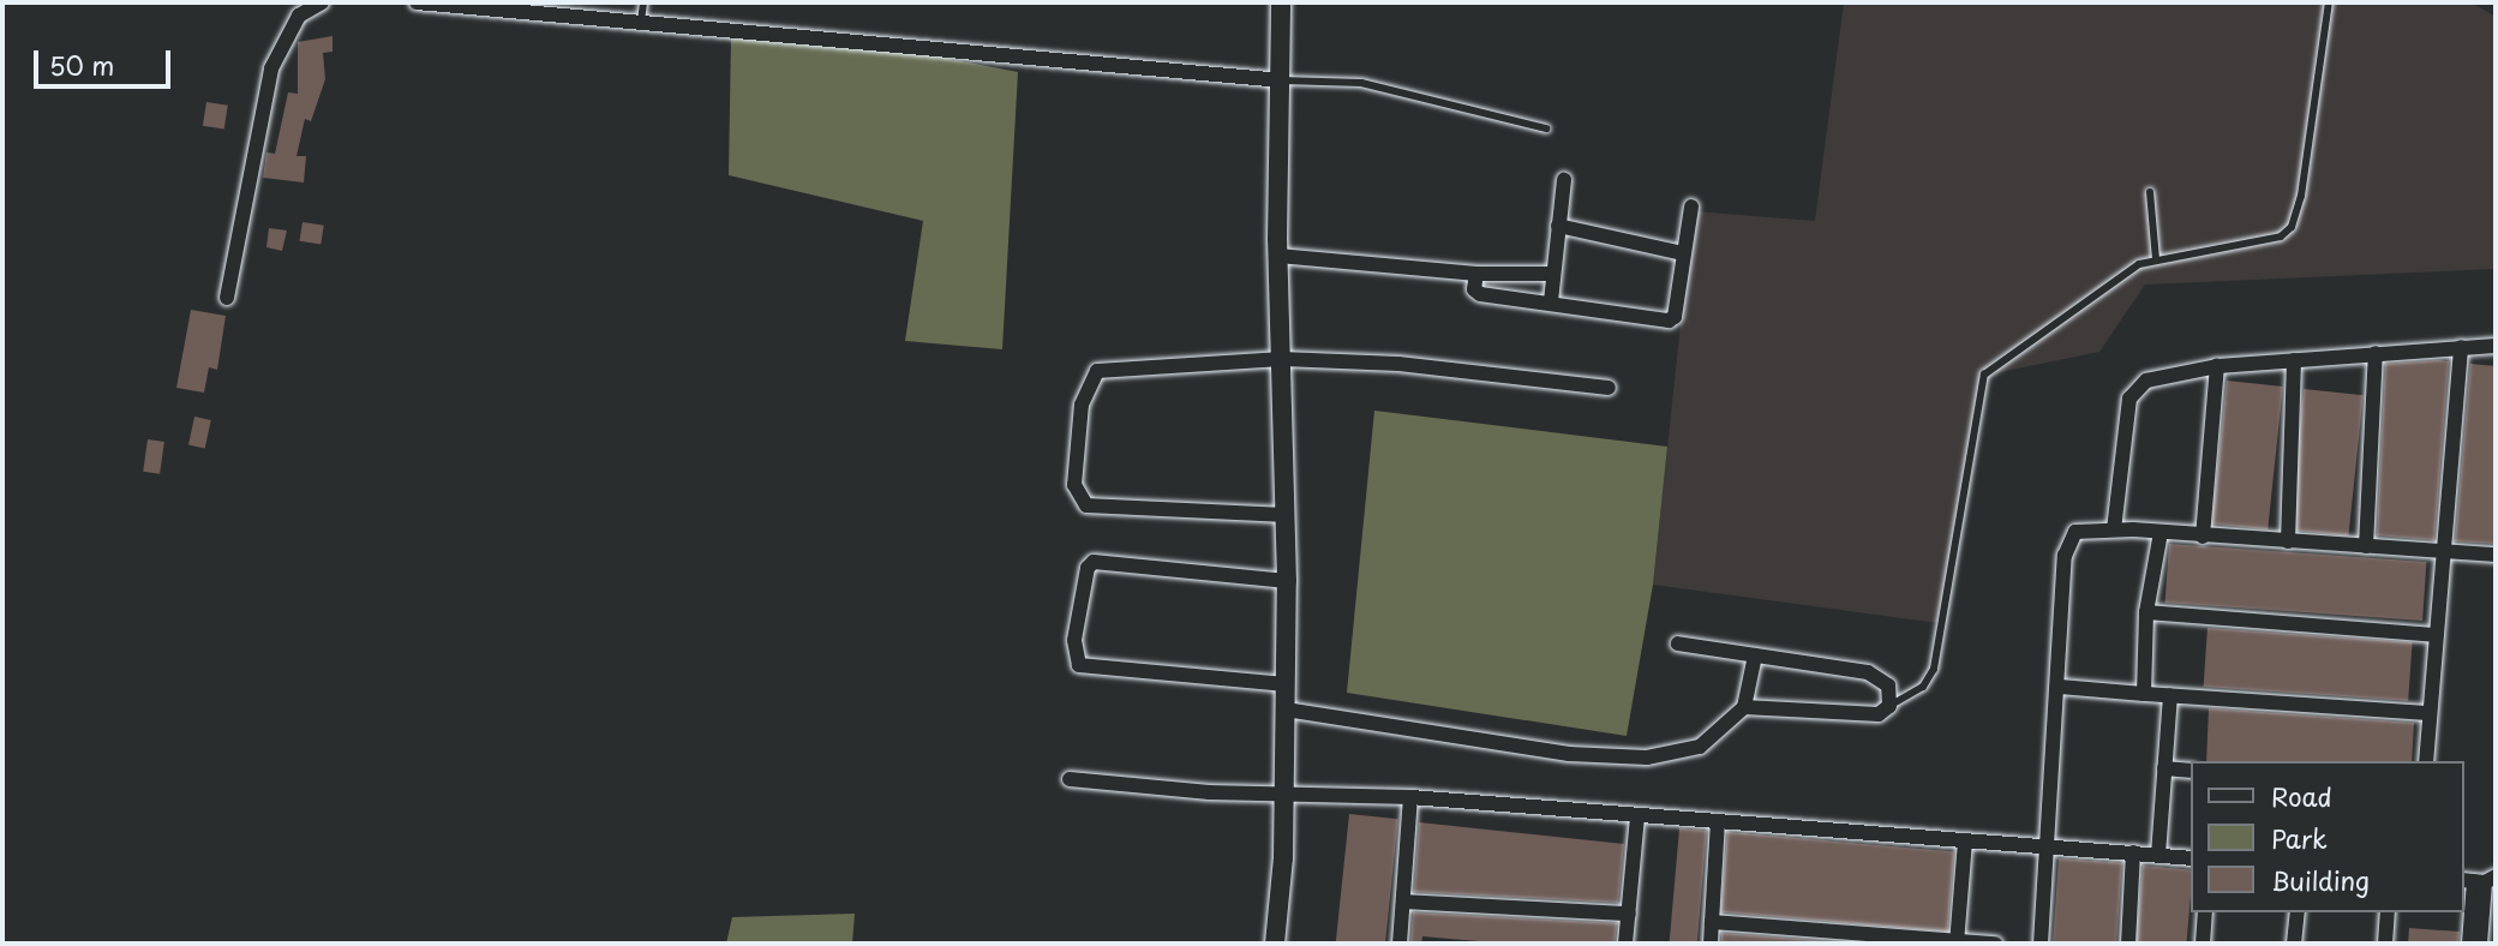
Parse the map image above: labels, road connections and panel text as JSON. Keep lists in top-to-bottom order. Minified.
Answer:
{"legend":["Road","Park","Building"],"scale_bar":"50 m"}
